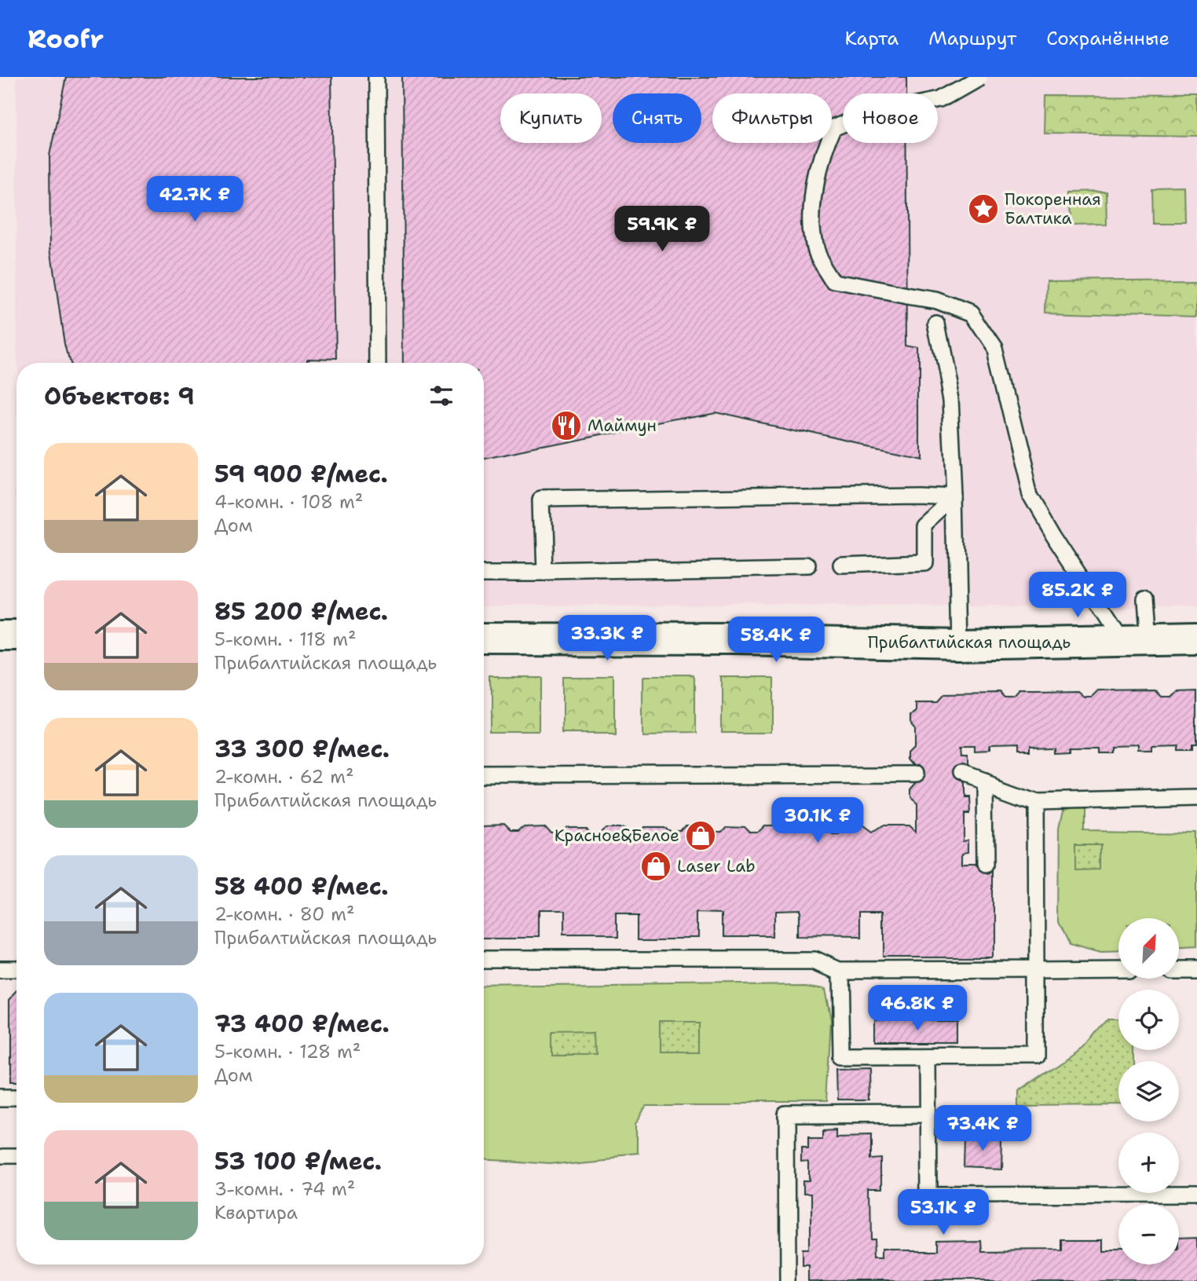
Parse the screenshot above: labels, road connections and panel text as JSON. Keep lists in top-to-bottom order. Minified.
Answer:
{"streets":{"street":["Прибалтийская площадь"]},"places":{"place":["Покоренная Балтика"],"restaurant":["Маймун"],"shop":["Красное&Белое","Laser Lab"]},"north":"top right","page":{"header":"Roofr","nav":["Карта","Маршрут","Сохранённые"],"chip":["Купить","Снять","Фильтры","Новое"],"price":["42.7K ₽","59.9K ₽","85.2K ₽","33.3K ₽","58.4K ₽","30.1K ₽","46.8K ₽","73.4K ₽","53.1K ₽"],"heading":"Объектов: 9","list":[{"name":"59 900 ₽/мес.","note":"4-комн. · 108 m² · Дом"},{"name":"85 200 ₽/мес.","note":"5-комн. · 118 m² · Прибалтийская площадь"},{"name":"33 300 ₽/мес.","note":"2-комн. · 62 m² · Прибалтийская площадь"},{"name":"58 400 ₽/мес.","note":"2-комн. · 80 m² · Прибалтийская площадь"},{"name":"73 400 ₽/мес.","note":"5-комн. · 128 m² · Дом"},{"name":"53 100 ₽/мес.","note":"3-комн. · 74 m² · Квартира"}],"map_buttons":["+","−"]}}
